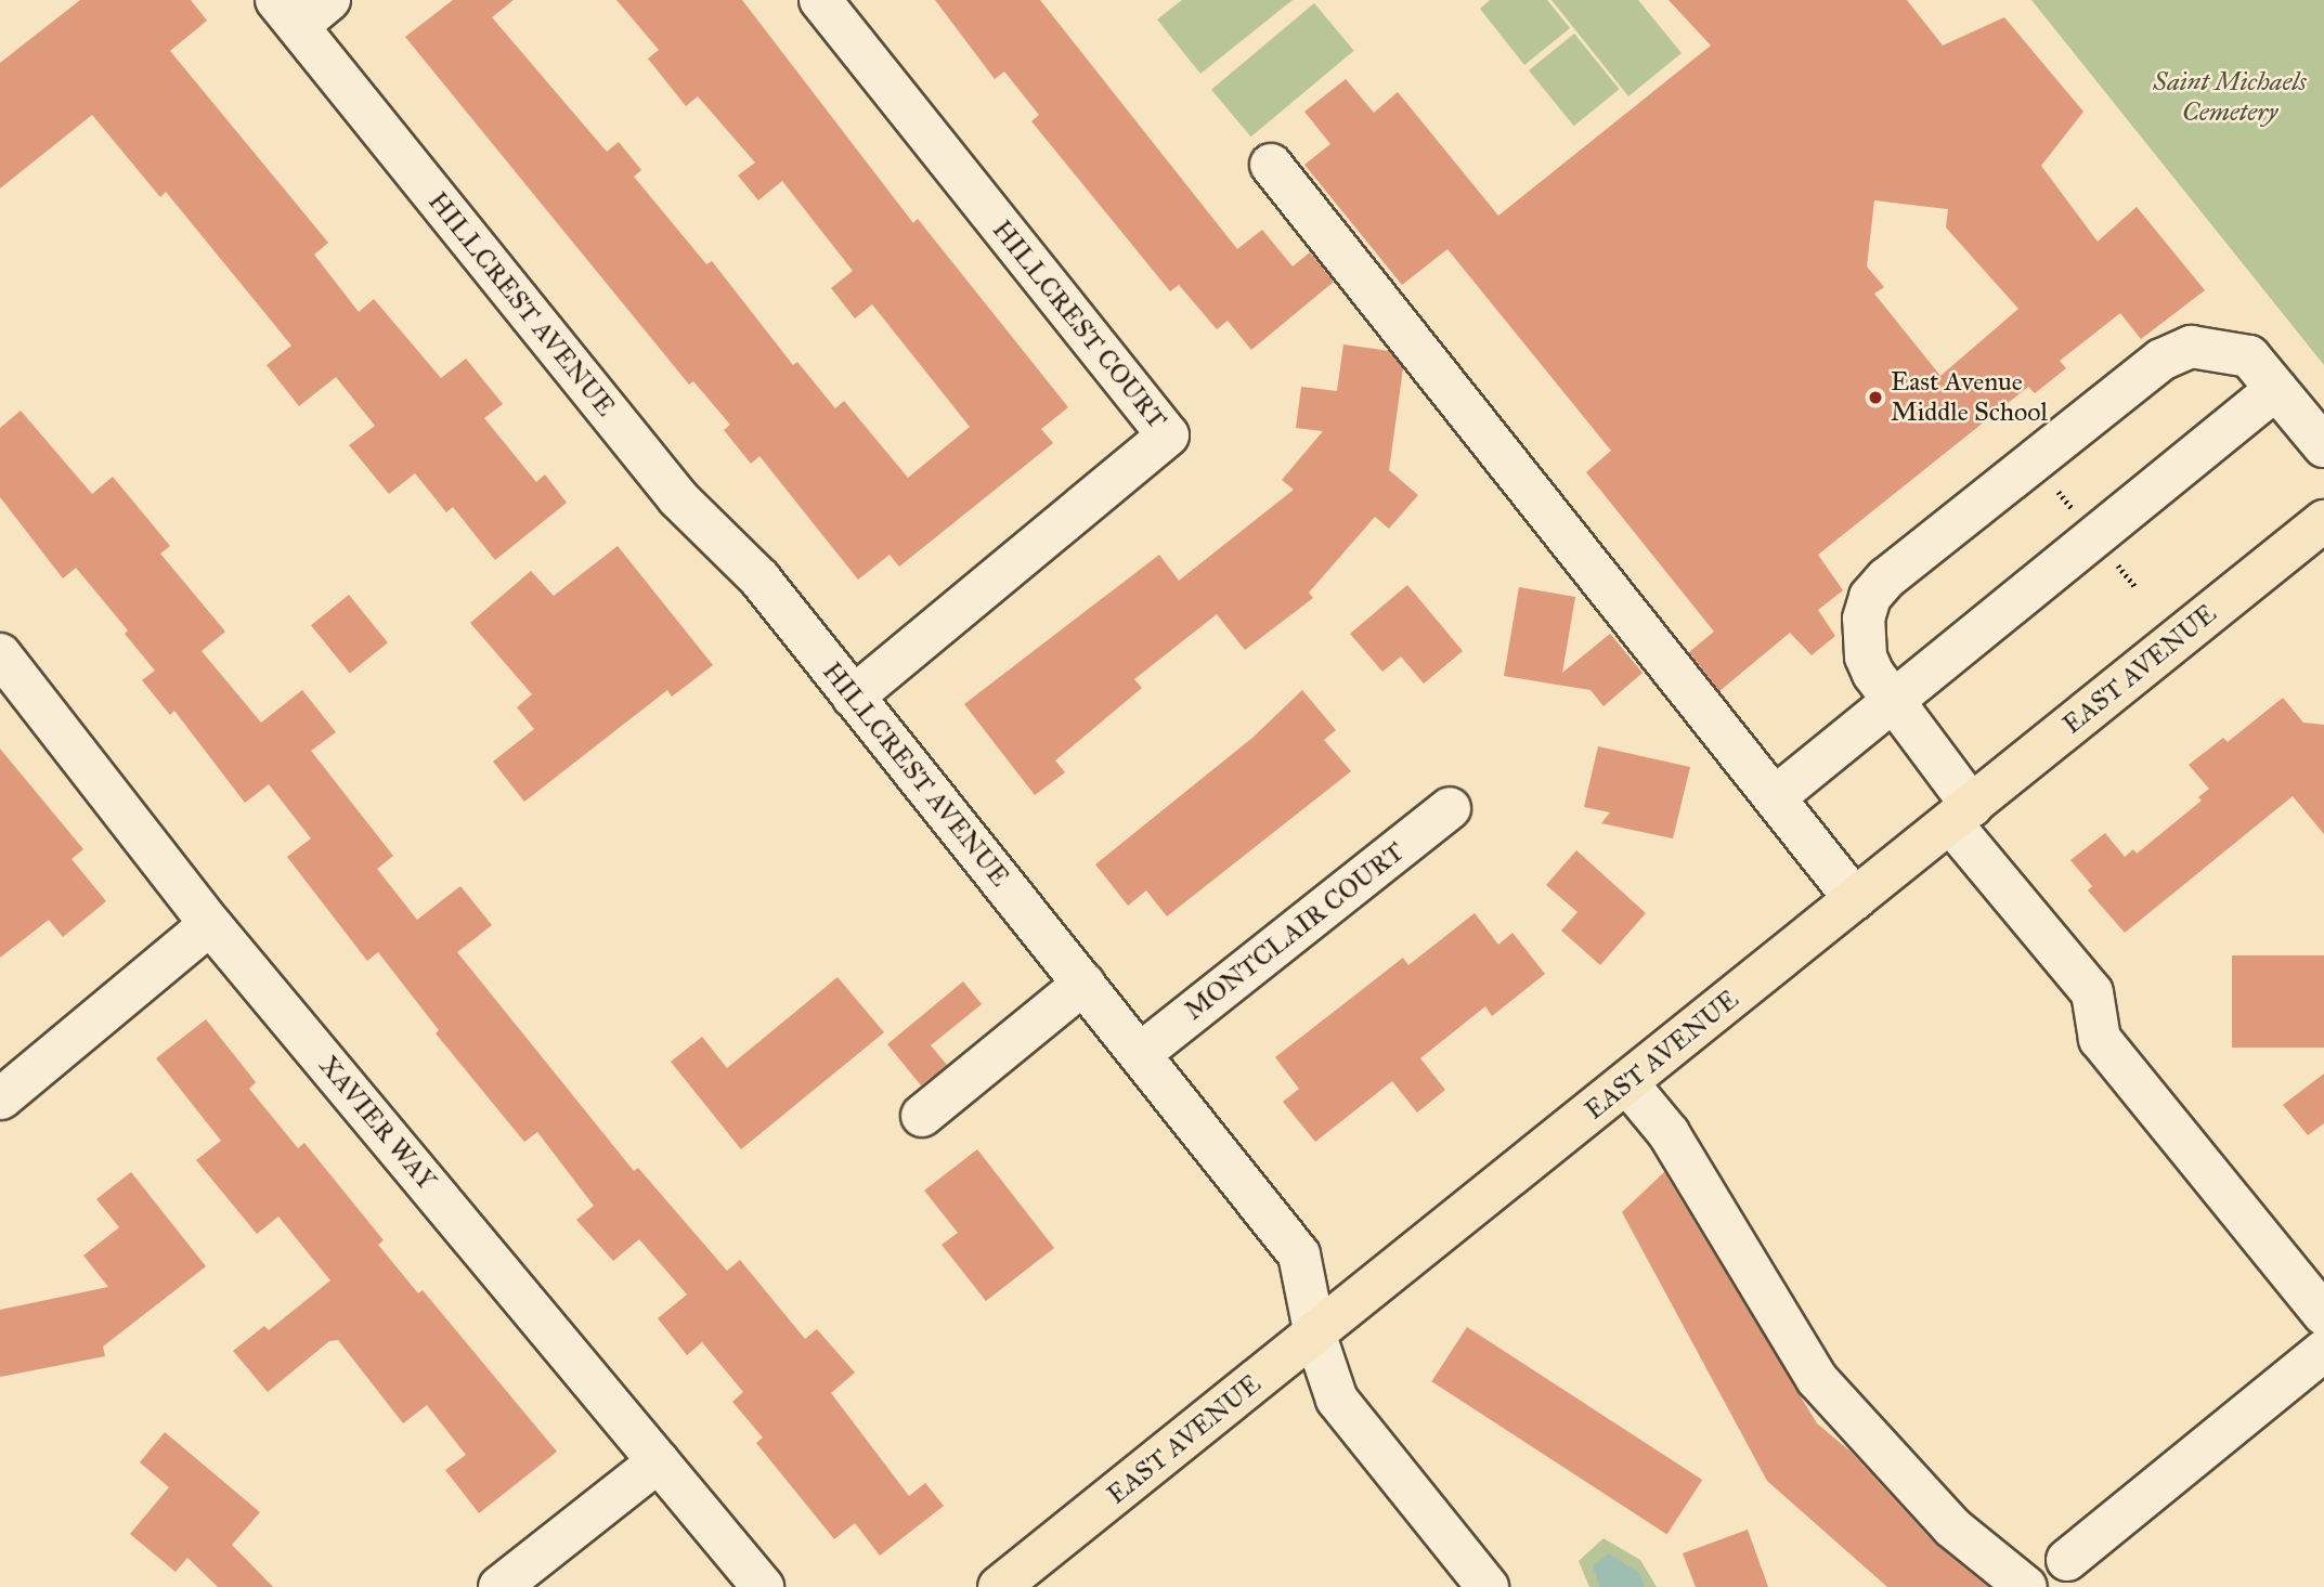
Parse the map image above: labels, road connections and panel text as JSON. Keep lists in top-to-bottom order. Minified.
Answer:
{"streets":{"main road":["EAST AVENUE"],"street":["HILLCREST AVENUE","HILLCREST COURT","MONTCLAIR COURT","XAVIER WAY"]},"crossings":[["HILLCREST AVENUE","HILLCREST COURT"],["HILLCREST AVENUE","EAST AVENUE"],["HILLCREST AVENUE","MONTCLAIR COURT"]],"parks":["Saint Michaels Cemetery"],"places":["East Avenue Middle School"]}
